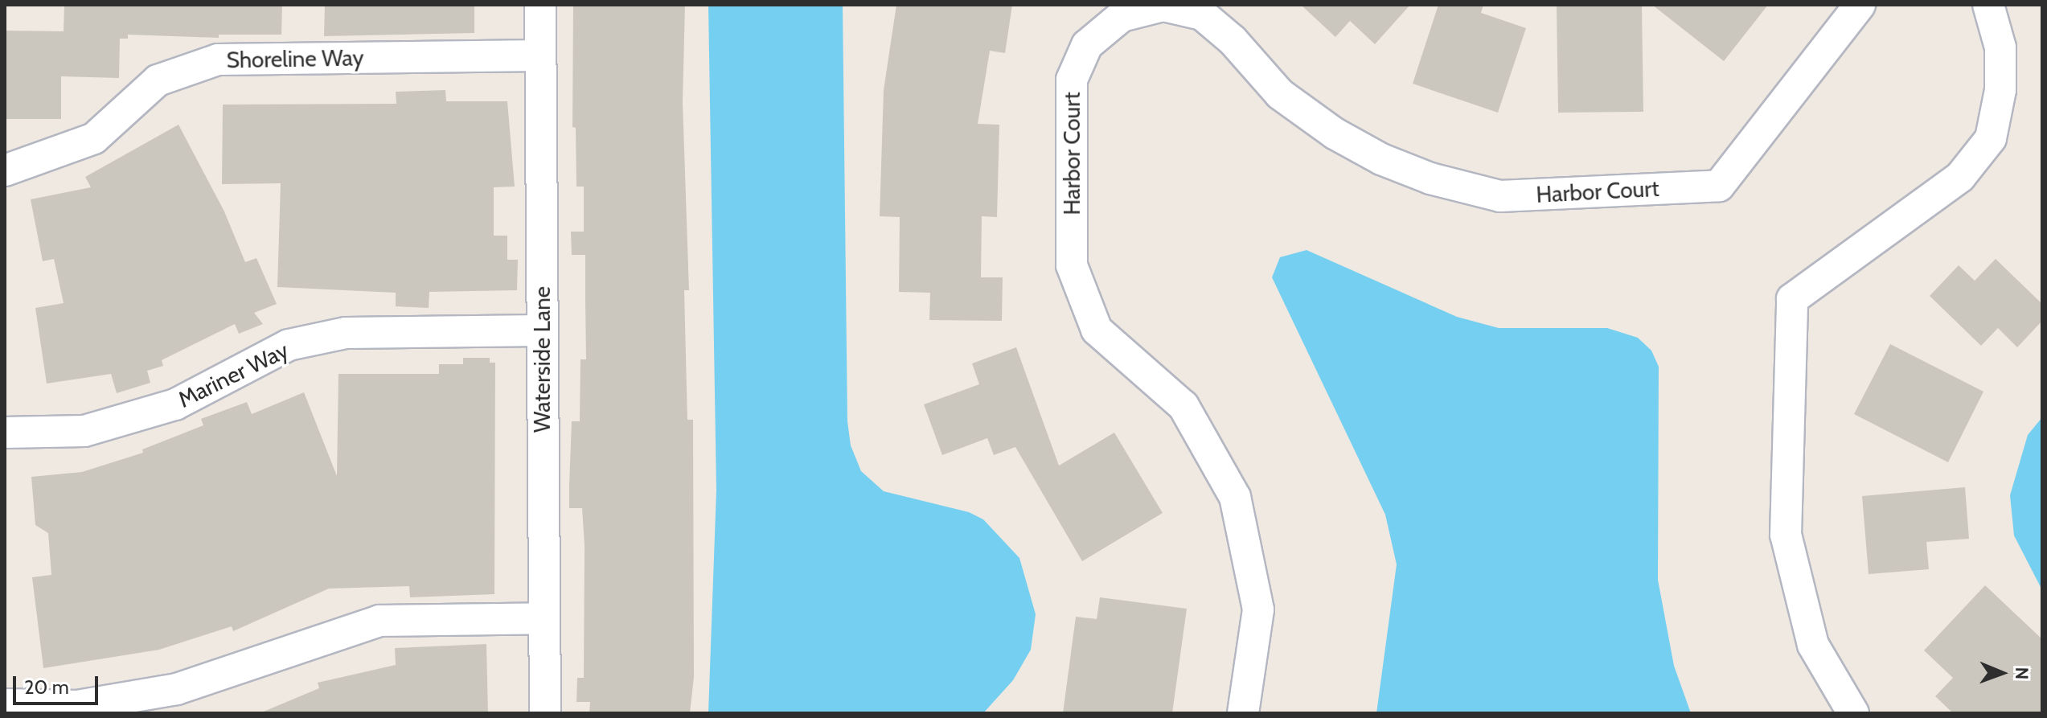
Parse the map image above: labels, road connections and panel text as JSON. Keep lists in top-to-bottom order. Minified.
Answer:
{"streets":{"street":["Shoreline Way","Harbor Court","Waterside Lane","Mariner Way"]},"crossings":[["Shoreline Way","Waterside Lane"],["Waterside Lane","Mariner Way"]],"scale_bar":"20 m","north":"right"}
